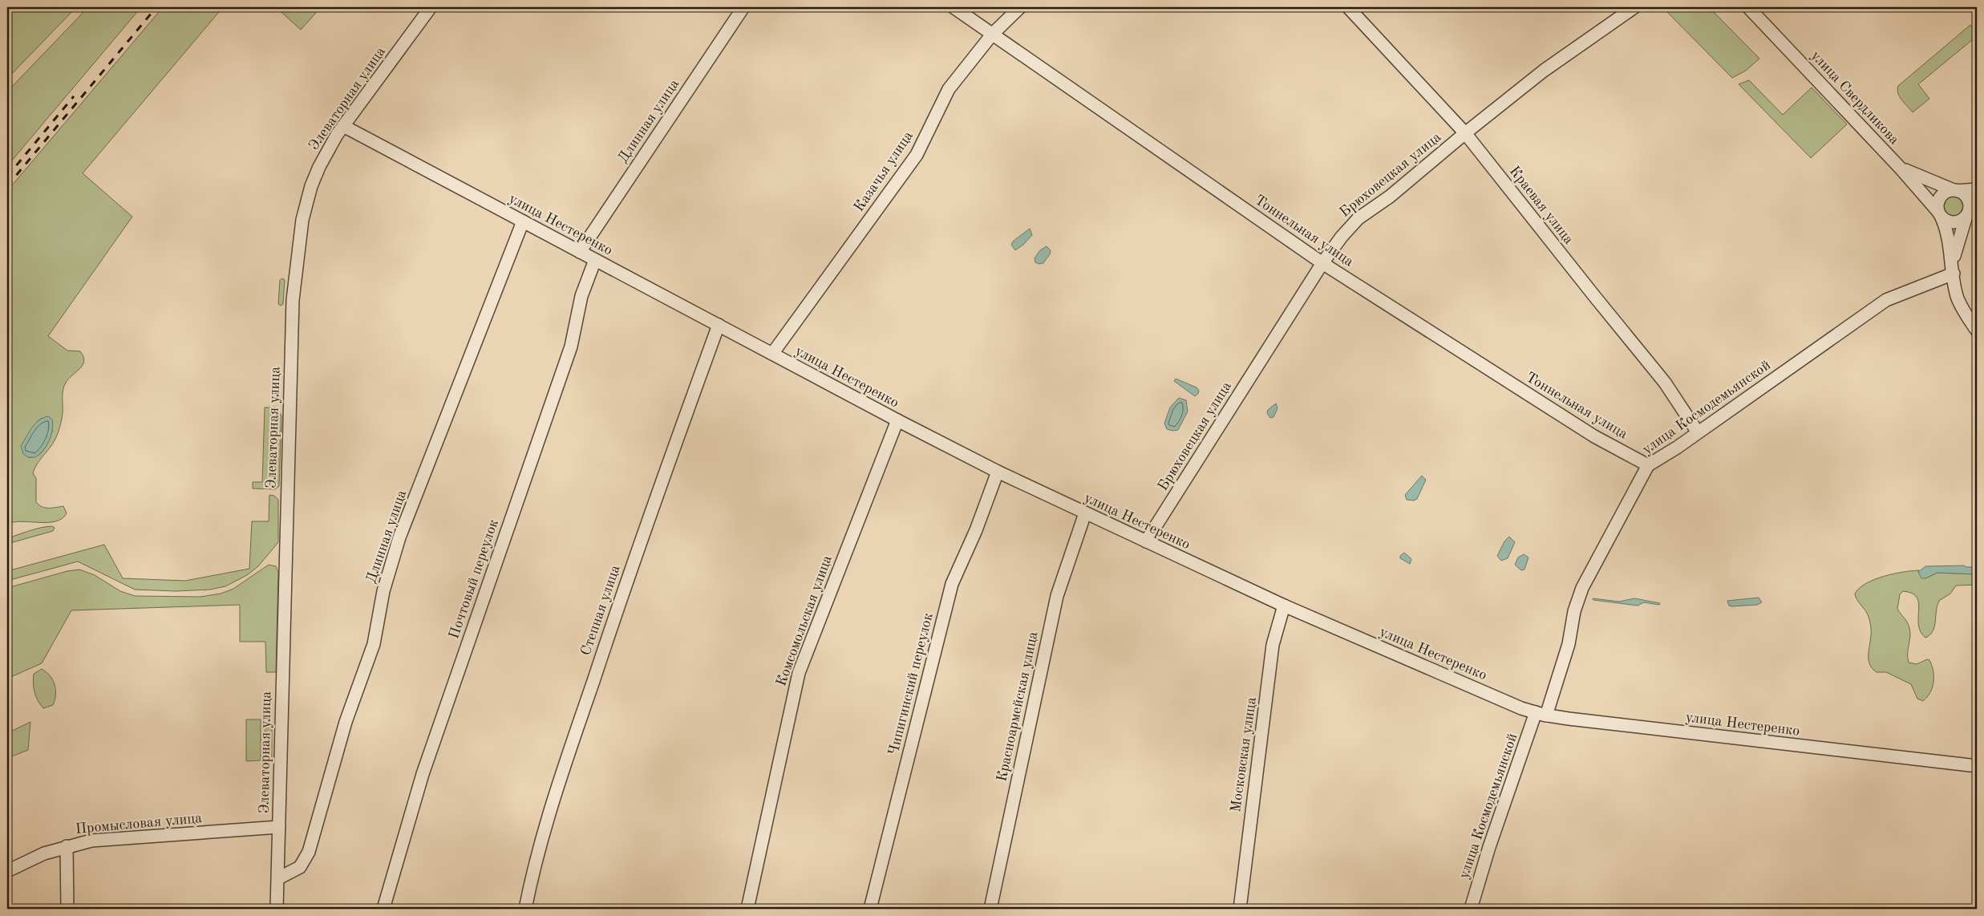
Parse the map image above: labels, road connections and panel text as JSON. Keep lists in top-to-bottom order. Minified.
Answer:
{"streets":{"street":["улица Свердликова","Элеваторная улица","Длинная улица","Казачья улица","Брюховецкая улица","Краевая улица","улица Нестеренко","Тоннельная улица","улица Космодемьянской","Почтовый переулок","Степная улица","Комсомольская улица","Чипигинский переулок","Красноармейская улица","Московская улица","Промысловая улица"]},"crossings":[["улица Свердликова","улица Космодемьянской"],["Элеваторная улица","Длинная улица"],["Элеваторная улица","улица Нестеренко"],["Элеваторная улица","Промысловая улица"],["Длинная улица","улица Нестеренко"],["Казачья улица","улица Нестеренко"],["Казачья улица","Тоннельная улица"],["Брюховецкая улица","Краевая улица"],["Брюховецкая улица","улица Нестеренко"],["Брюховецкая улица","Тоннельная улица"],["Краевая улица","улица Космодемьянской"],["улица Нестеренко","улица Космодемьянской"],["улица Нестеренко","Почтовый переулок"],["улица Нестеренко","Степная улица"],["улица Нестеренко","Комсомольская улица"],["улица Нестеренко","Чипигинский переулок"],["улица Нестеренко","Красноармейская улица"],["улица Нестеренко","Московская улица"],["Тоннельная улица","улица Космодемьянской"]]}
